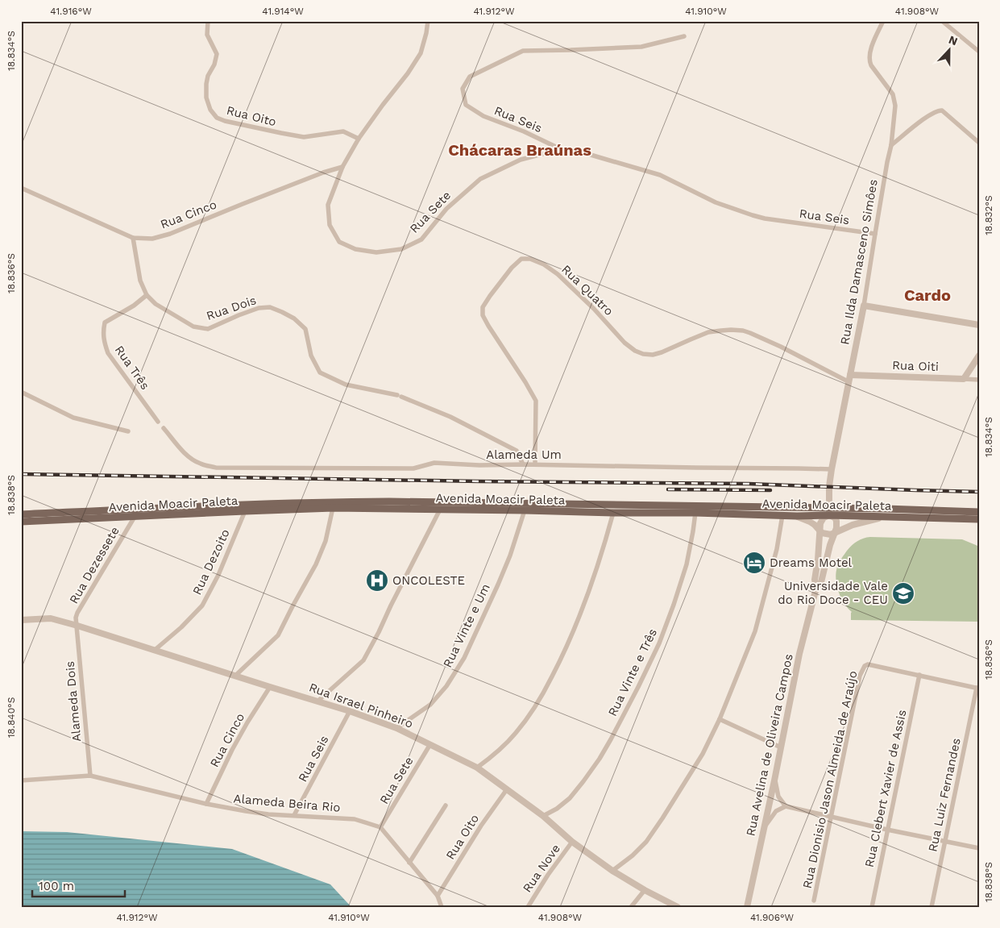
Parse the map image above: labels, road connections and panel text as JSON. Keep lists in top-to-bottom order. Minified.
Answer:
{"streets":{"main road":["Avenida Moacir Paleta"],"street":["Rua Oito","Rua Seis","Rua Sete","Rua Cinco","Rua Ilda Damasceno Simôes","Rua Quatro","Rua Dois","Rua Oiti","Rua Três","Alameda Um","Rua Dezoito","Rua Dezessete","Rua Vinte e Um","Rua Vinte e Três","Alameda Dois","Rua Israel Pinheiro","Rua Avelina de Oliveira Campos","Rua Dionisio Jason Almeida de Araújo","Rua Clebert Xavier de Assis","Rua Luiz Fernandes","Alameda Beira Rio","Rua Nove"]},"crossings":[["Rua Oito","Rua Sete"],["Rua Oito","Rua Israel Pinheiro"],["Rua Seis","Rua Sete"],["Rua Seis","Rua Ilda Damasceno Simôes"],["Rua Seis","Rua Israel Pinheiro"],["Rua Seis","Alameda Beira Rio"],["Rua Sete","Rua Cinco"],["Rua Sete","Rua Israel Pinheiro"],["Rua Sete","Alameda Beira Rio"],["Rua Cinco","Rua Dois"],["Rua Cinco","Rua Israel Pinheiro"],["Rua Cinco","Alameda Beira Rio"],["Rua Ilda Damasceno Simôes","Rua Quatro"],["Rua Ilda Damasceno Simôes","Rua Oiti"],["Rua Ilda Damasceno Simôes","Alameda Um"],["Rua Ilda Damasceno Simôes","Avenida Moacir Paleta"],["Rua Ilda Damasceno Simôes","Rua Avelina de Oliveira Campos"],["Rua Quatro","Alameda Um"],["Rua Dois","Rua Três"],["Rua Dois","Alameda Um"],["Avenida Moacir Paleta","Rua Dezoito"],["Avenida Moacir Paleta","Rua Dezessete"],["Avenida Moacir Paleta","Rua Vinte e Um"],["Avenida Moacir Paleta","Rua Vinte e Três"],["Avenida Moacir Paleta","Rua Avelina de Oliveira Campos"],["Rua Dezoito","Rua Israel Pinheiro"],["Rua Dezessete","Alameda Dois"],["Rua Dezessete","Rua Israel Pinheiro"],["Rua Vinte e Um","Rua Israel Pinheiro"],["Rua Vinte e Três","Rua Israel Pinheiro"],["Alameda Dois","Rua Israel Pinheiro"],["Alameda Dois","Alameda Beira Rio"],["Rua Israel Pinheiro","Rua Nove"],["Rua Dionisio Jason Almeida de Araújo","Rua Clebert Xavier de Assis"]],"districts":["Chácaras Braúnas","Cardo"],"places":{"hotel":["Dreams Motel"],"hospital":["ONCOLESTE"],"school or university":["Universidade Vale do Rio Doce - CEU"]},"scale_bar":"100 m","north":"top","coordinates":["41.916°W","41.914°W","41.912°W","41.910°W","41.908°W","18.834°S","18.832°S","18.836°S","18.838°S","18.840°S","41.906°W"]}
